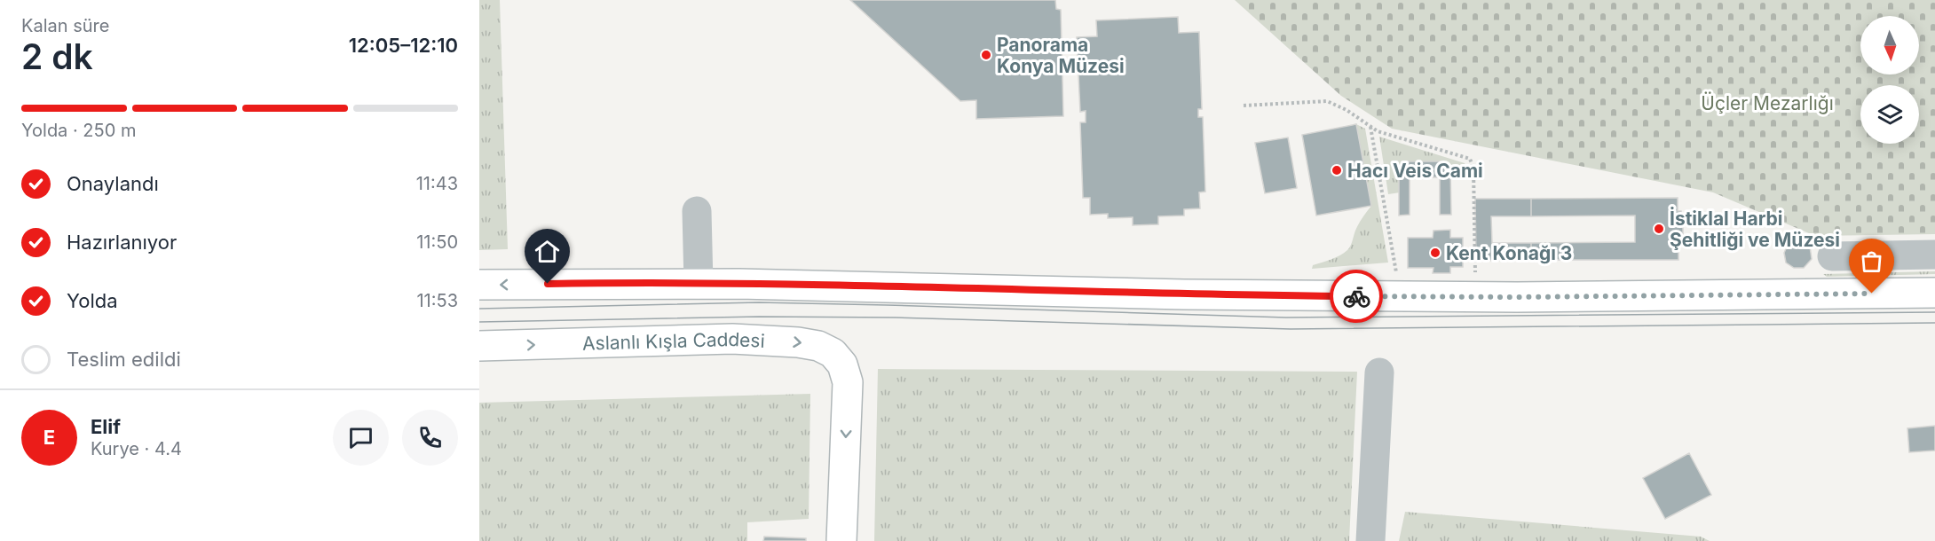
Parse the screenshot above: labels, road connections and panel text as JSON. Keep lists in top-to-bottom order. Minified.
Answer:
{"streets":{"main road":["Aslanlı Kışla Caddesi"]},"parks":["Üçler Mezarlığı"],"places":["Panorama Konya Müzesi","Hacı Veis Cami","İstiklal Harbi Şehitliği ve Müzesi","Kent Konağı 3"],"north":"bottom","page":{"heading":["2 dk","Kalan süre","12:05–12:10"],"panel":["Elif","Kurye · 4.4"],"bar":"Yolda · 250 m","list":[["Onaylandı","11:43"],["Hazırlanıyor","11:50"],["Yolda","11:53"],"Teslim edildi"],"round":"E"}}
